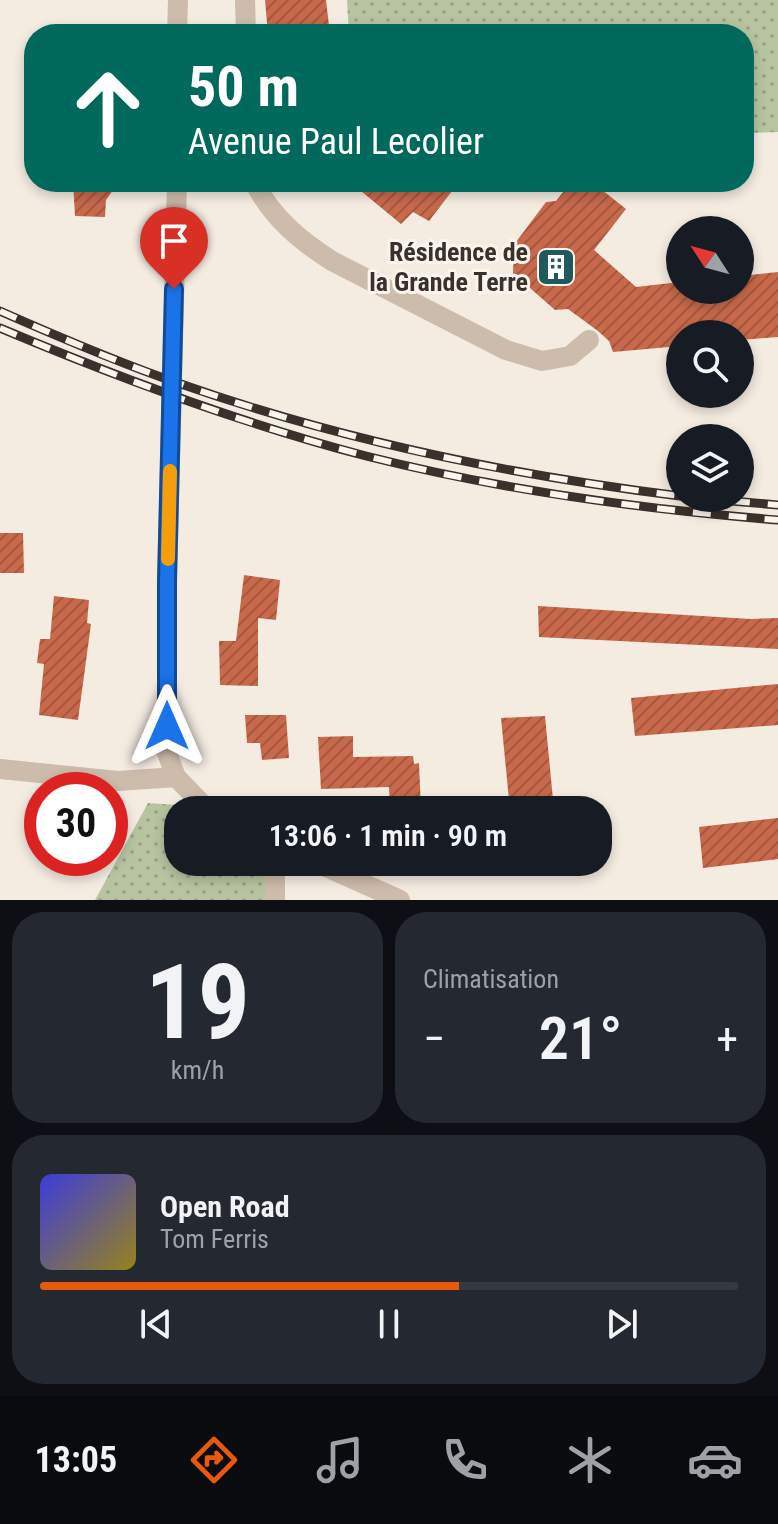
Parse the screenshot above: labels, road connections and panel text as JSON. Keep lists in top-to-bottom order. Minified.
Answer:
{"places":{"building":["Résidence de la Grande Terre"]},"north":"top left","page":{"turn":["50 m","Avenue Paul Lecolier"],"limit":"30","trip":"13:06 · 1 min · 90 m","tile":[["19","km/h"],"Climatisation"],"heat":["−","21°","+"],"song":["Open Road","Tom Ferris"],"tabs":"13:05"}}
